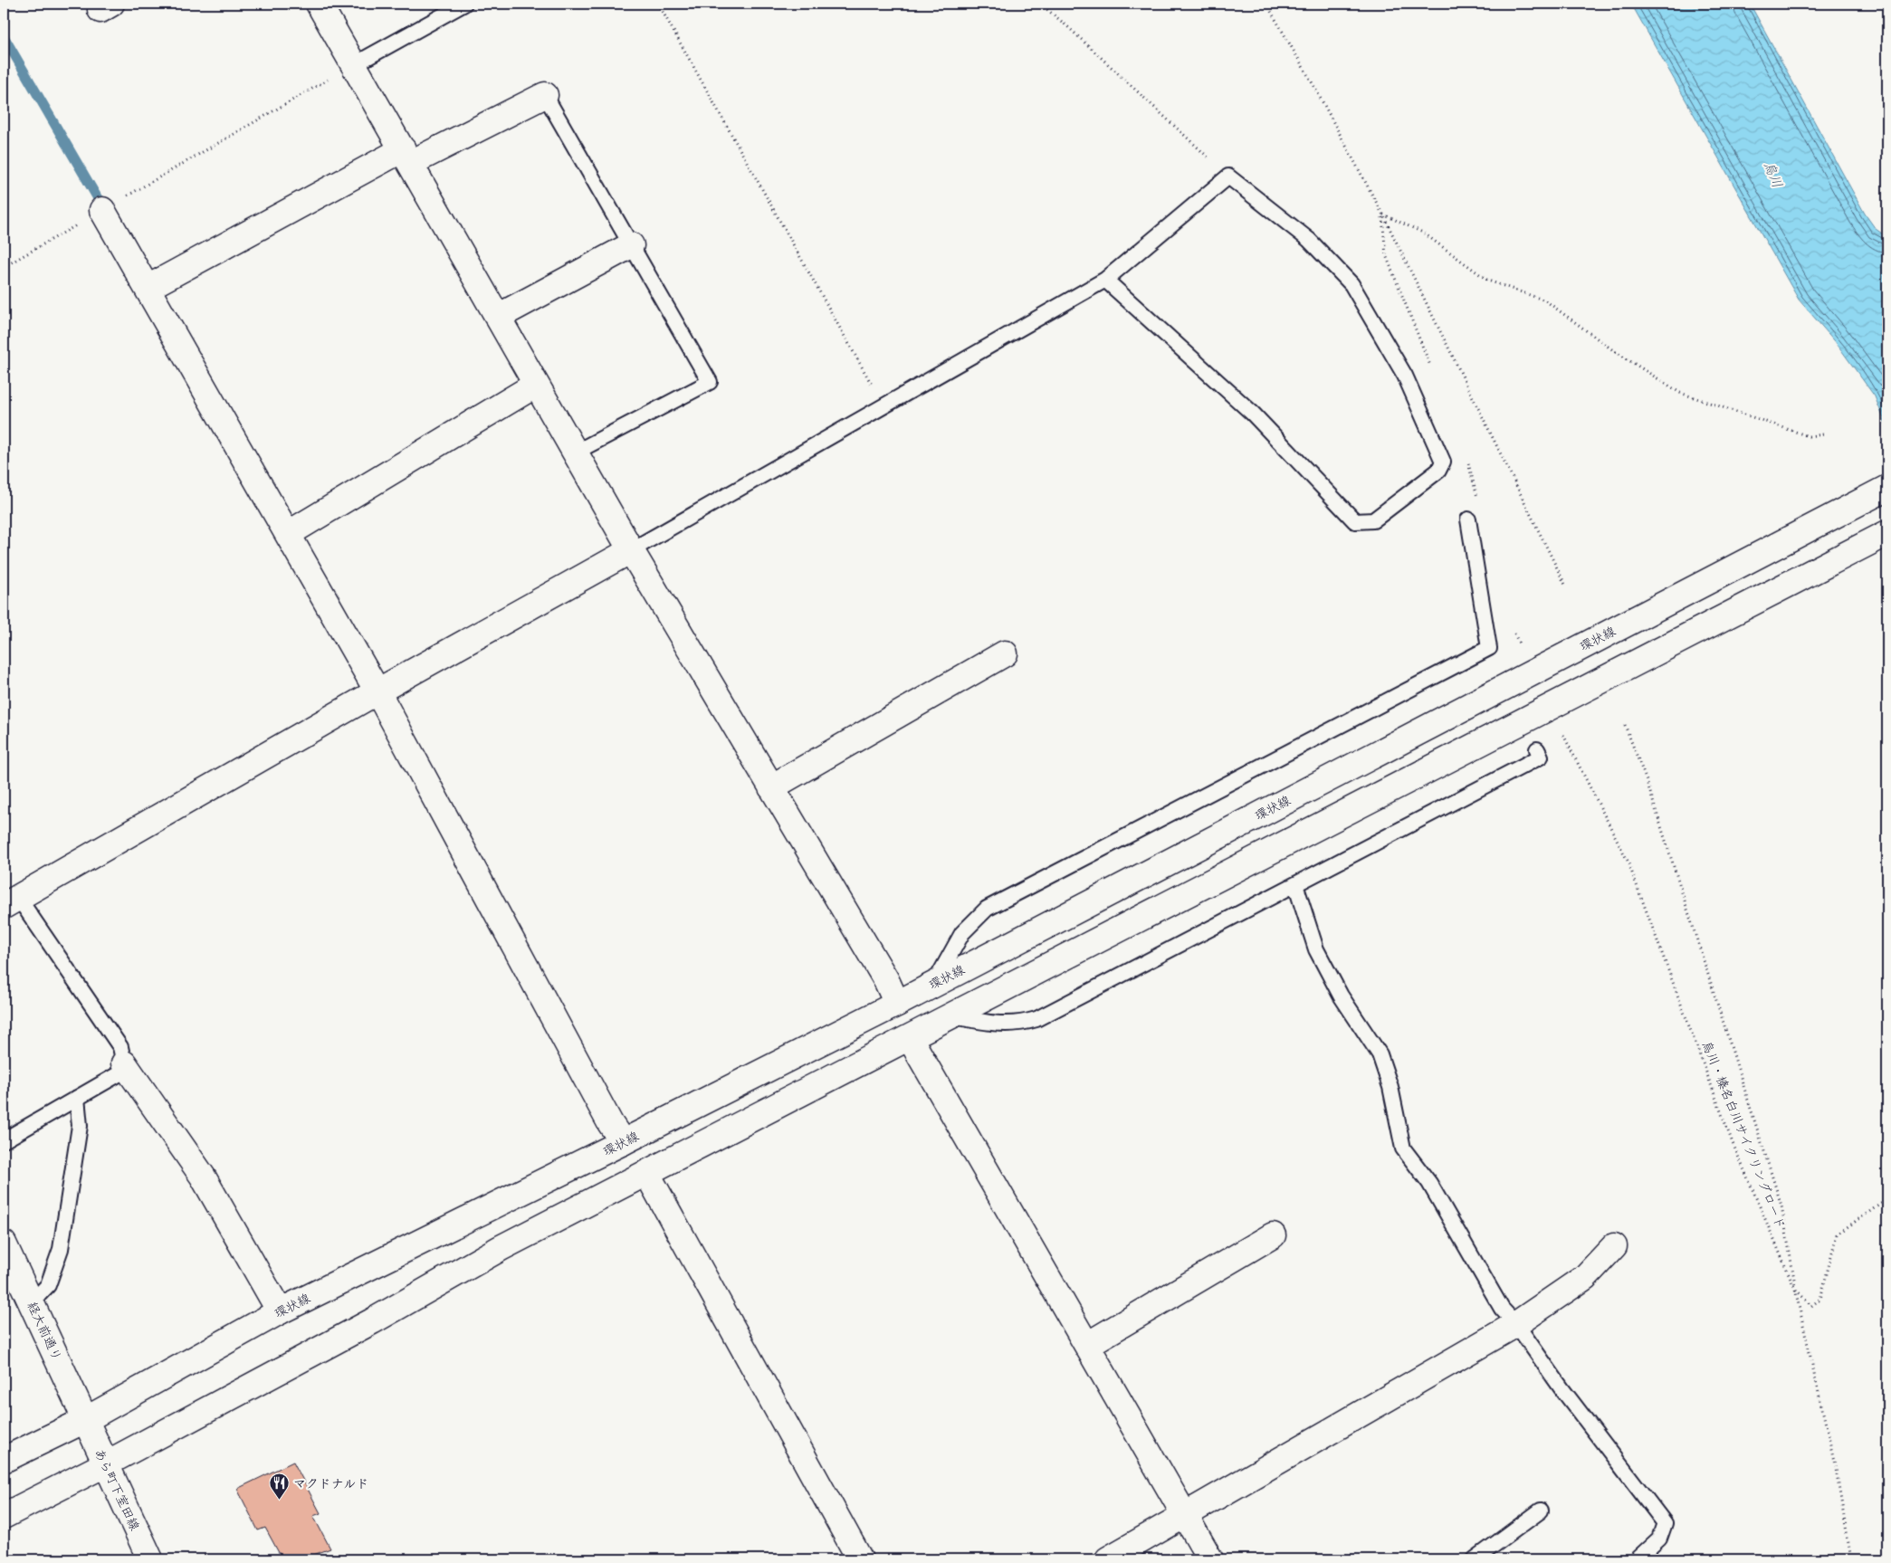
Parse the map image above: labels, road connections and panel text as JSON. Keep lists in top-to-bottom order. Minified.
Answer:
{"streets":{"street":["環状線","経大前通り","あら町下室田線"],"path":["烏川・榛名白川サイクリングロード"]},"crossings":[["環状線","経大前通り"],["環状線","あら町下室田線"],["経大前通り","あら町下室田線"]],"water":["烏川"],"places":{"restaurant":["マクドナルド"]}}
